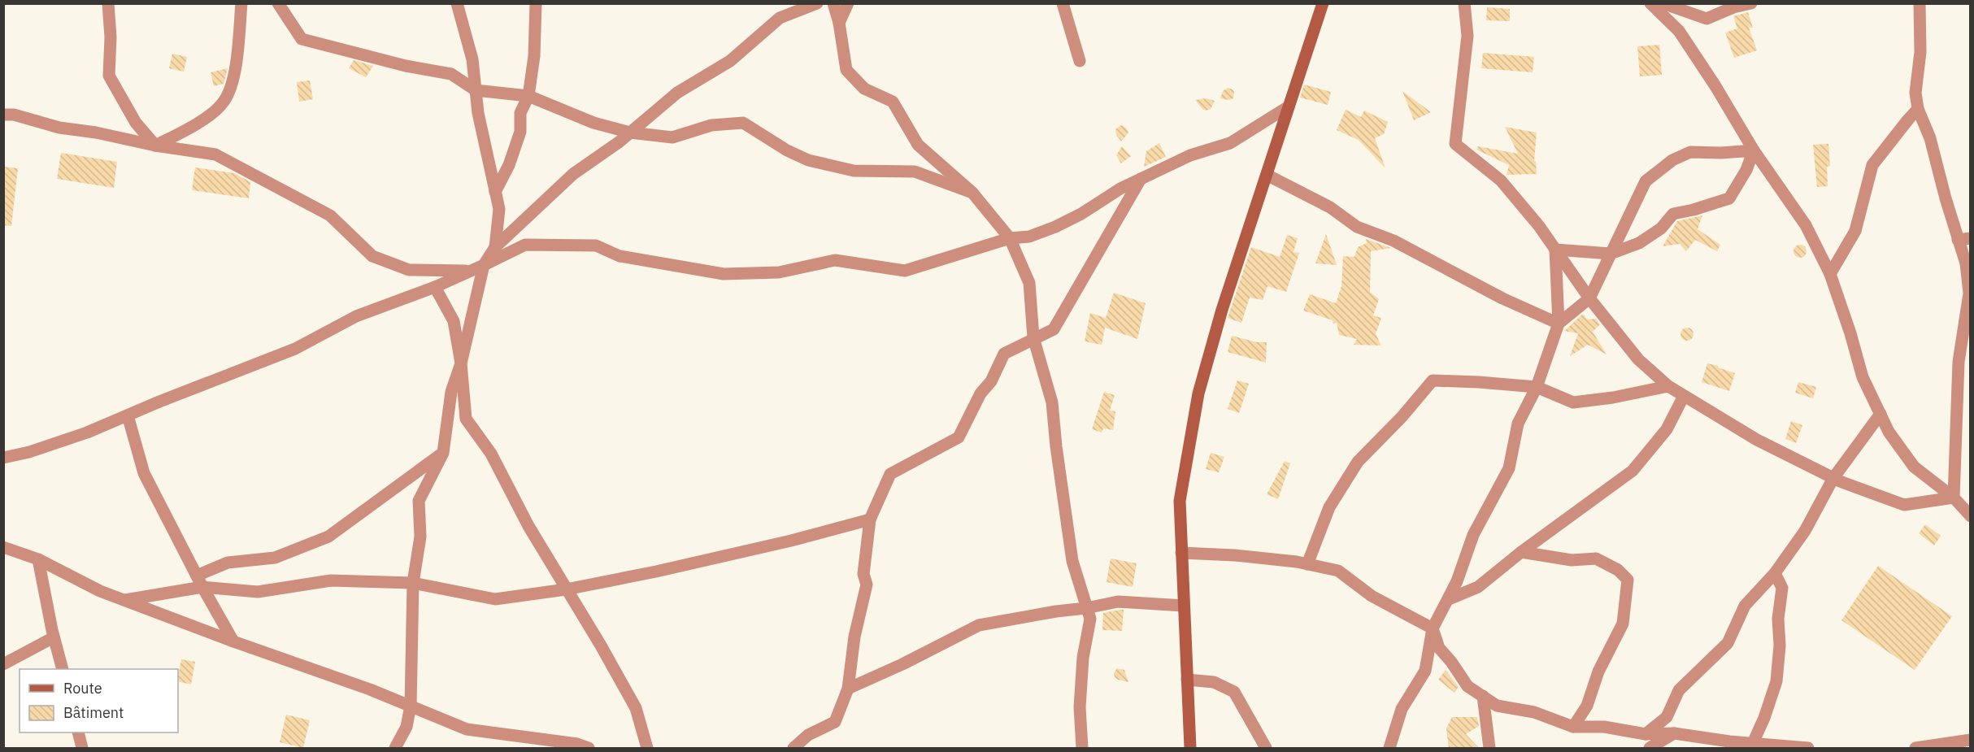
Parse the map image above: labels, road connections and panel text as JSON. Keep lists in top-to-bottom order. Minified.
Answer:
{"legend":["Route","Bâtiment"]}
